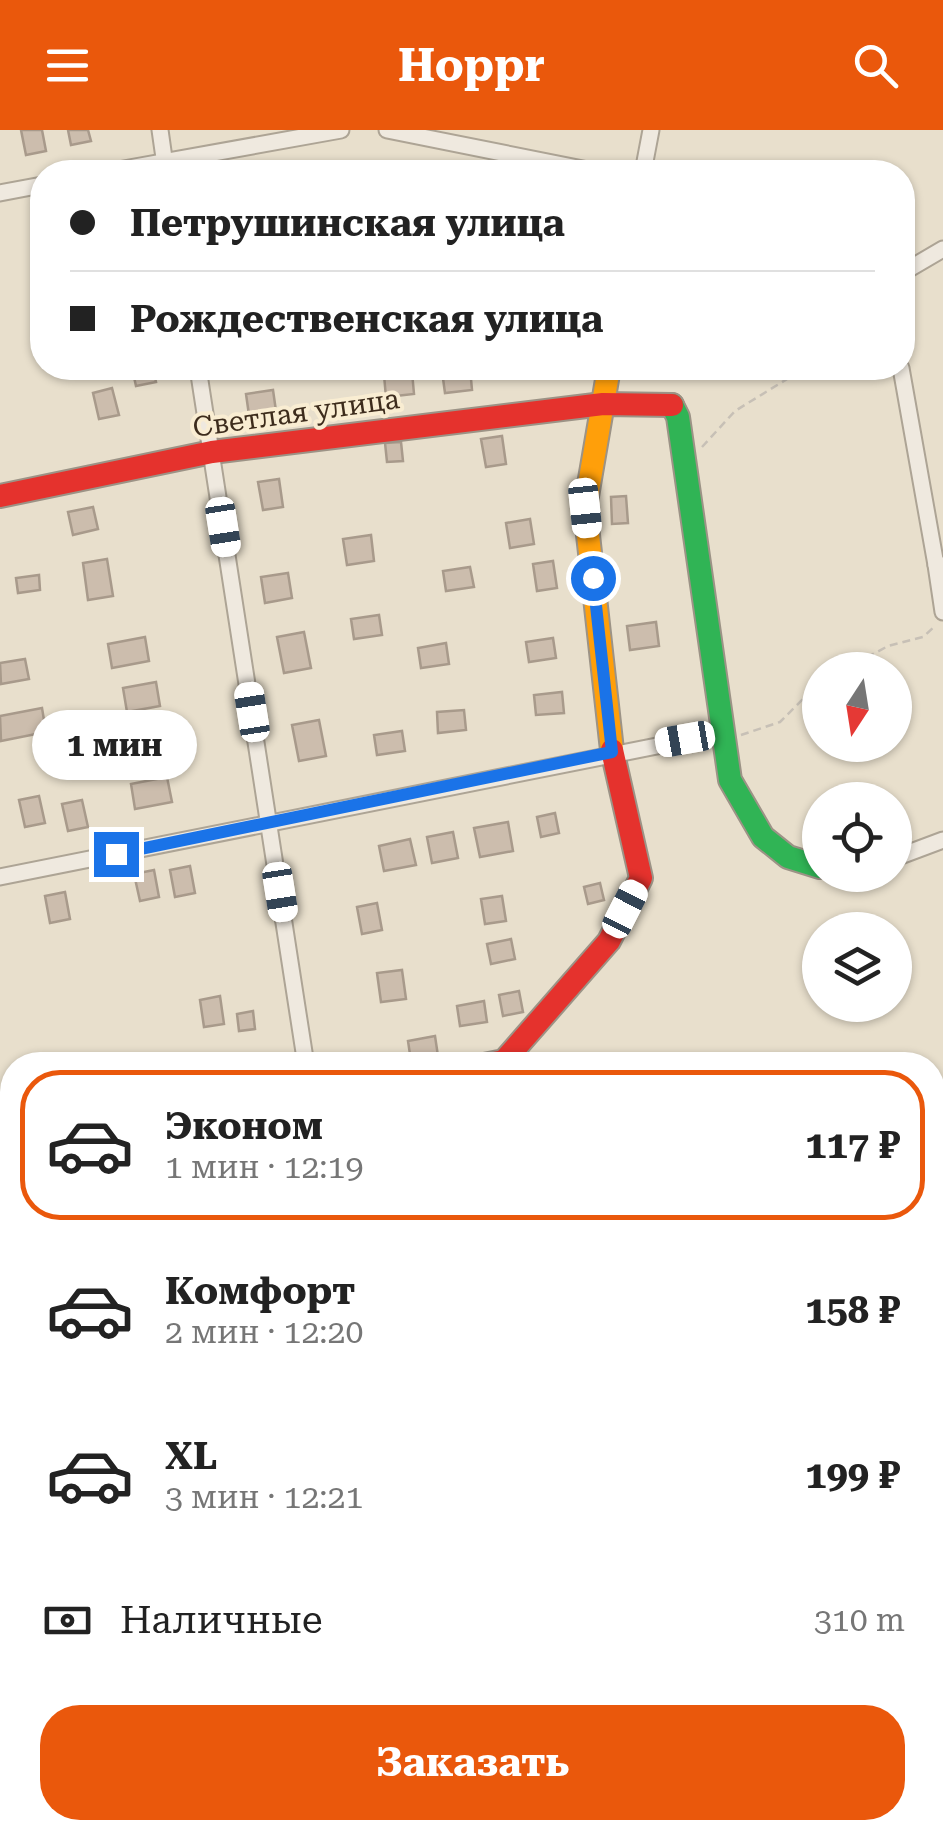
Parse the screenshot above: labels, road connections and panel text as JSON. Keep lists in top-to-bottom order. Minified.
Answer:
{"streets":{"street":["Светлая улица"]},"north":"bottom","page":{"header":"Hoppr","banner":["Петрушинская улица","Рождественская улица"],"bubble":"1 мин","list":[{"name":"Эконом","note":"1 мин · 12:19","value":"117 ₽"},{"name":"Комфорт","note":"2 мин · 12:20","value":"158 ₽"},{"name":"XL","note":"3 мин · 12:21","value":"199 ₽"}],"pay":["Наличные","310 m"],"buttons":"Заказать"}}
